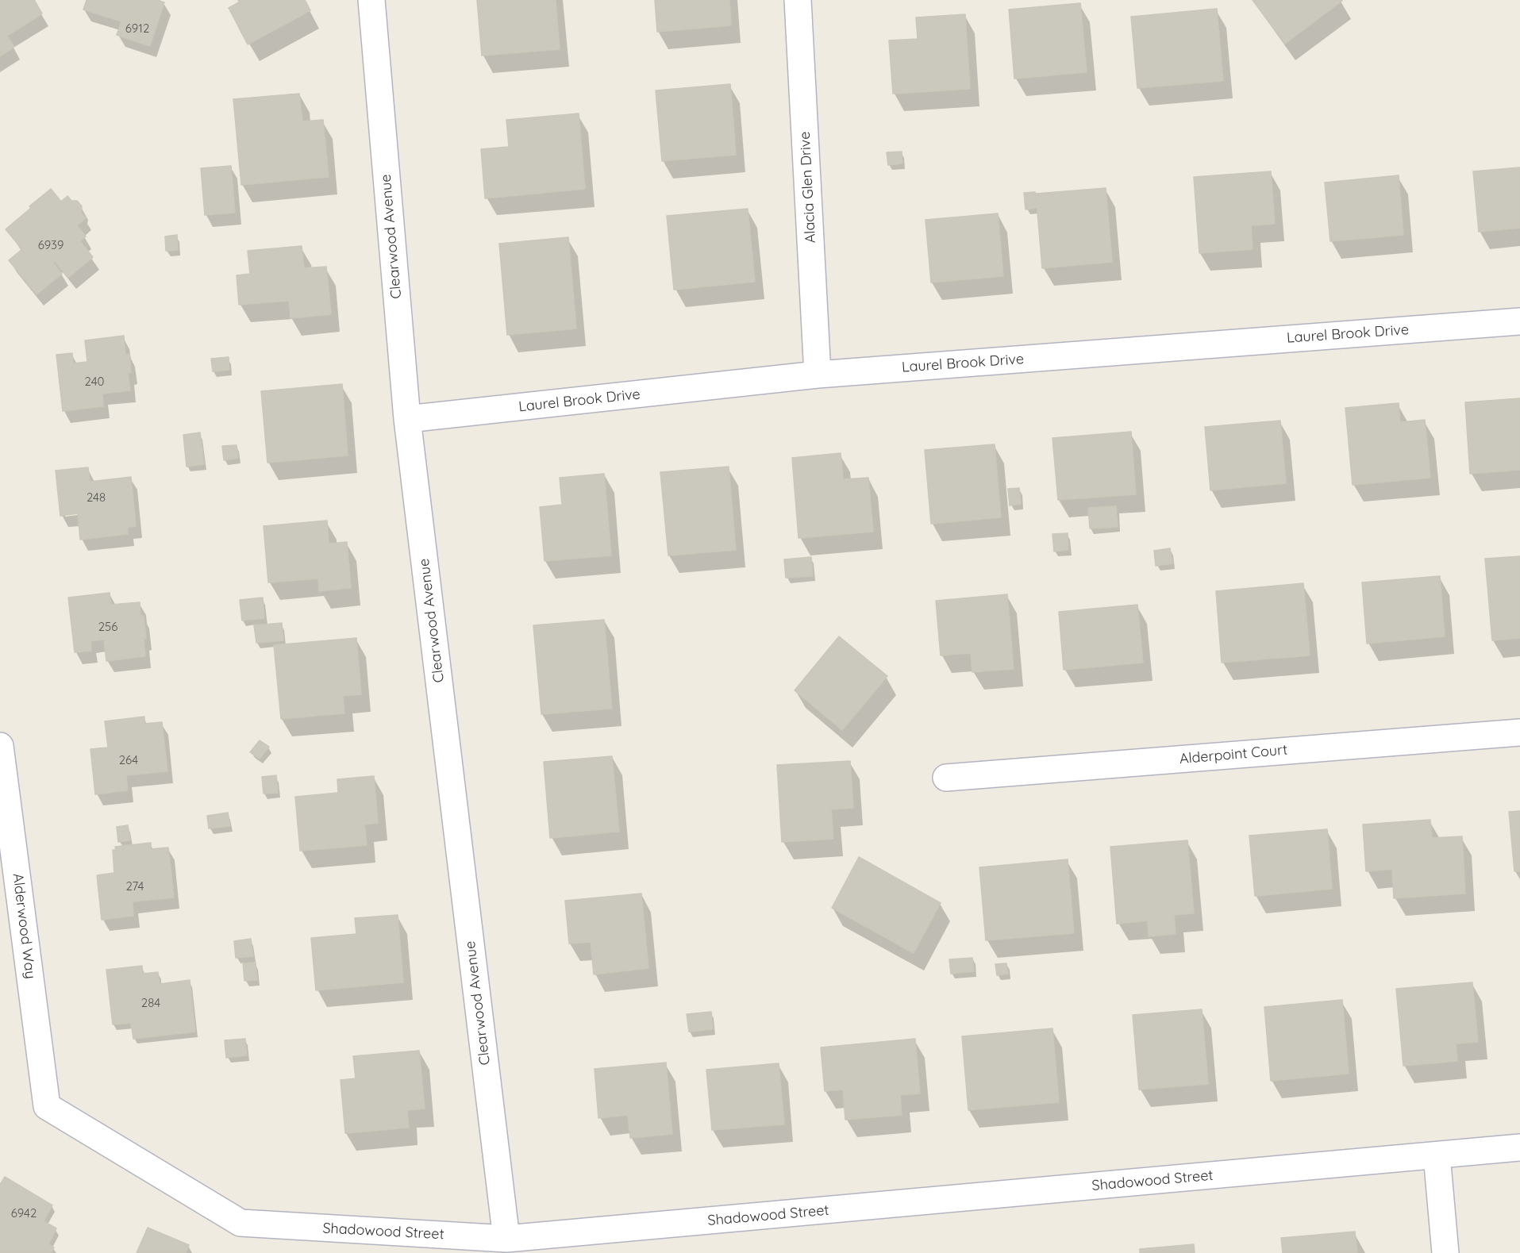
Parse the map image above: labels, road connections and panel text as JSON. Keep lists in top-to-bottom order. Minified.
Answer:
{"streets":{"street":["Alacia Glen Drive","Clearwood Avenue","Laurel Brook Drive","Alderpoint Court","Alderwood Way","Shadowood Street"]},"crossings":[["Alacia Glen Drive","Laurel Brook Drive"],["Clearwood Avenue","Laurel Brook Drive"],["Clearwood Avenue","Shadowood Street"],["Alderwood Way","Shadowood Street"]],"house_numbers":["6912","6939","240","248","256","264","274","284","6942"]}
